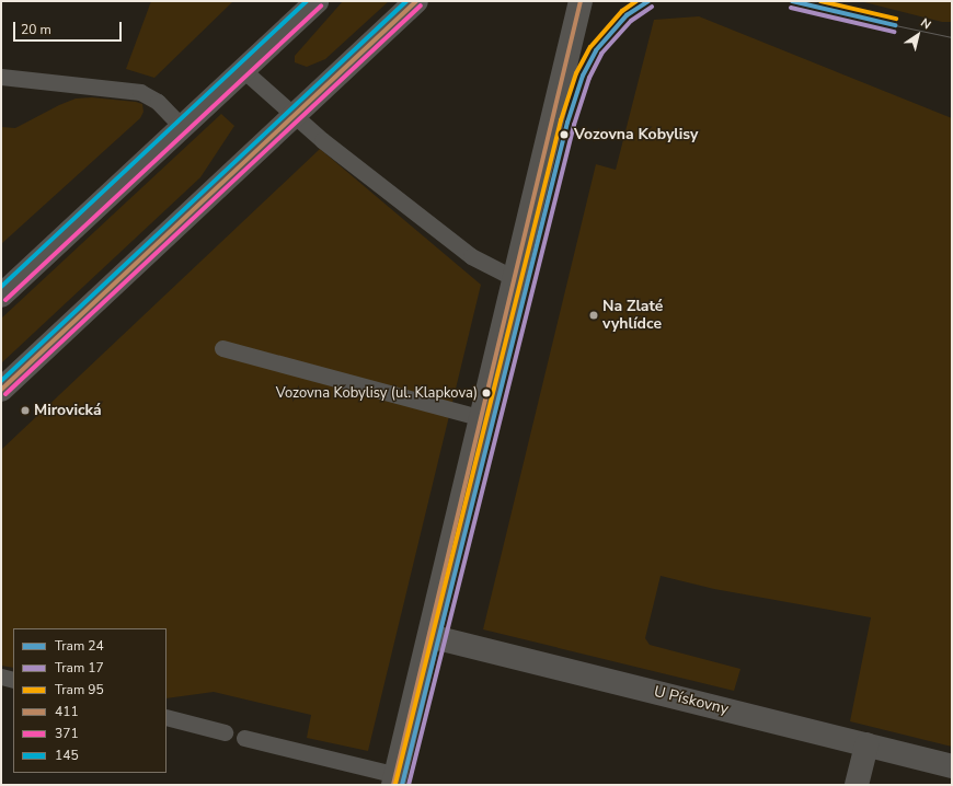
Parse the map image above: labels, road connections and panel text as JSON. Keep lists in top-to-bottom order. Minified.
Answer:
{"streets":{"street":["U Pískovny"]},"places":["Vozovna Kobylisy","Na Zlaté vyhlídce","Vozovna Kobylisy (ul. Klapkova)","Mirovická"],"lines":["tram line 24","tram line 95","transit line 411","transit line 145","transit line 371","tram line 17"],"legend":["Tram 24","Tram 17","Tram 95","411","371","145"],"scale_bar":"20 m","north":"top right"}
